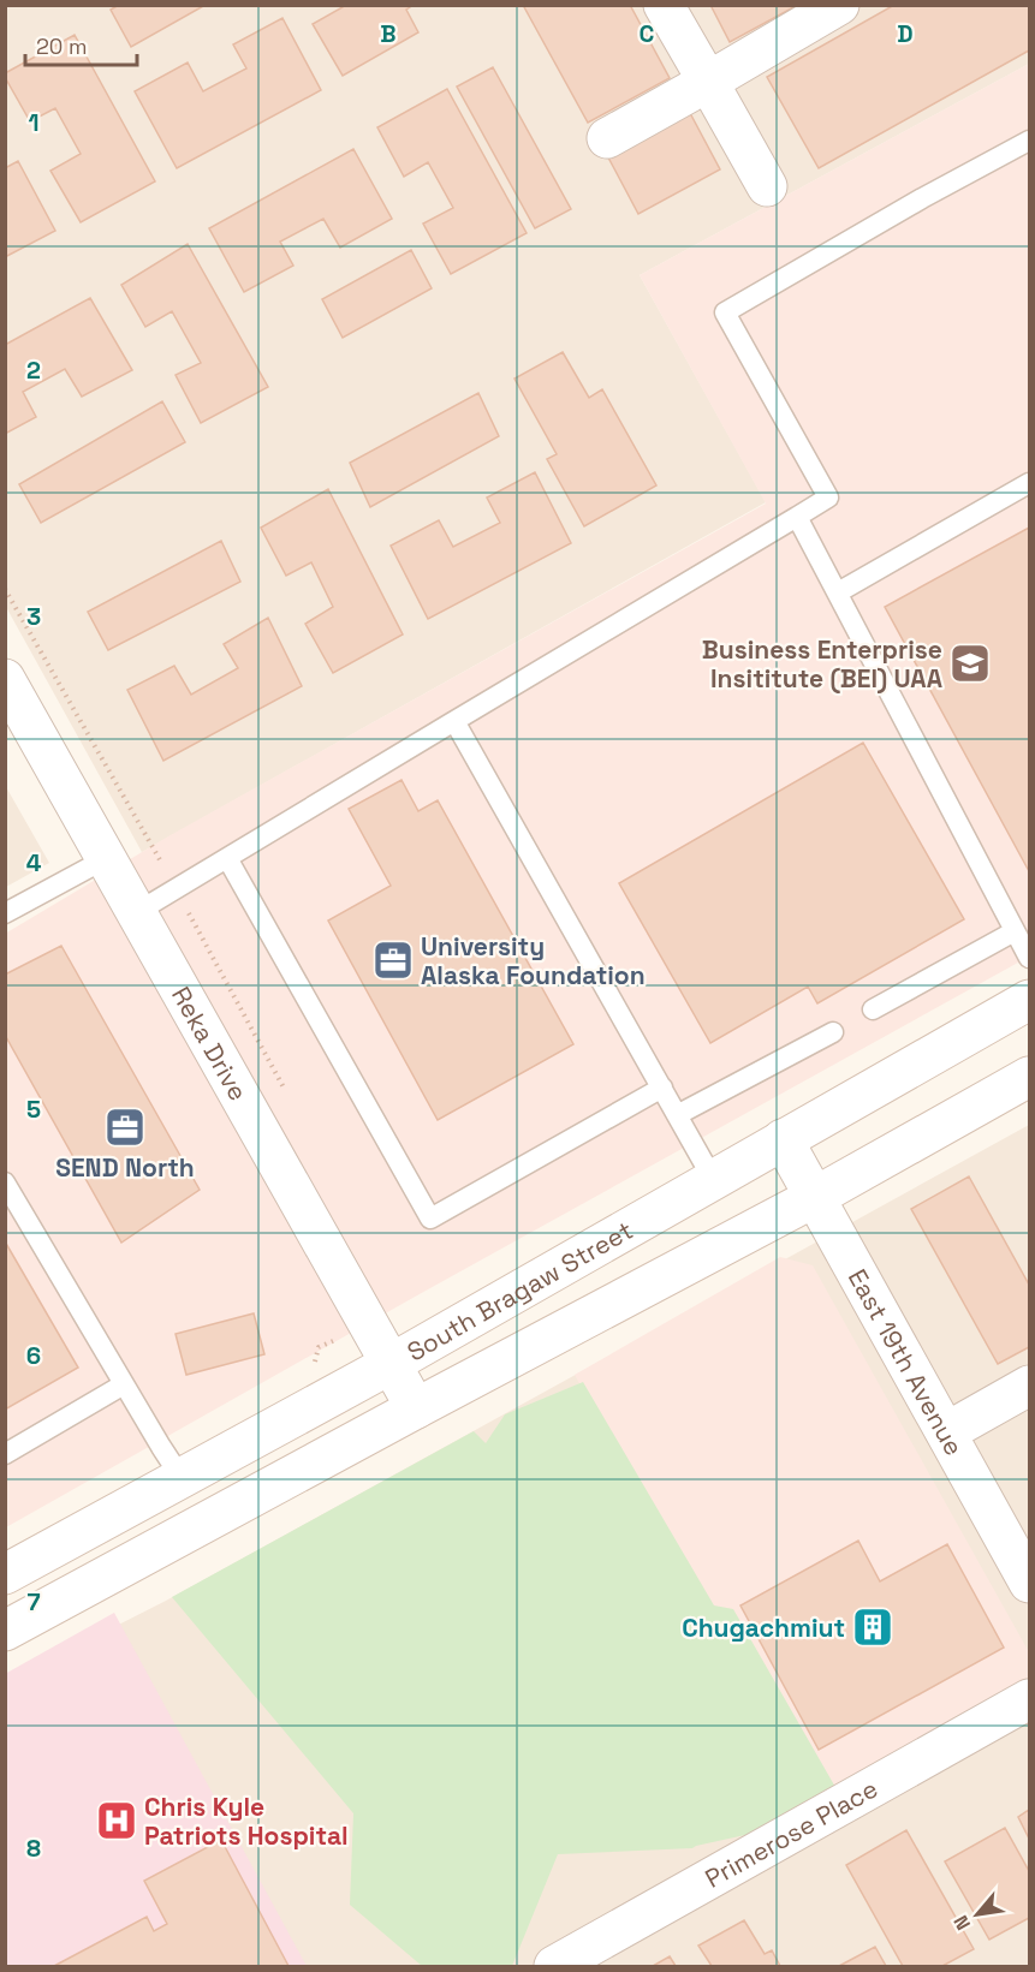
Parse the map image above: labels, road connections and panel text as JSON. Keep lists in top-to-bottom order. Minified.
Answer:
{"streets":{"street":["Reka Drive","South Bragaw Street","East 19th Avenue","Primerose Place"]},"crossings":[["Reka Drive","South Bragaw Street"],["South Bragaw Street","East 19th Avenue"]],"places":{"school or university":["Business Enterprise Insititute (BEI) UAA"],"office":["University Alaska Foundation","SEND North"],"building":["Chugachmiut"],"hospital":["Chris Kyle Patriots Hospital"]},"scale_bar":"20 m","north":"bottom left","grid":{"columns":["B","C","D"],"rows":["1","2","3","4","5","6","7","8"]}}
